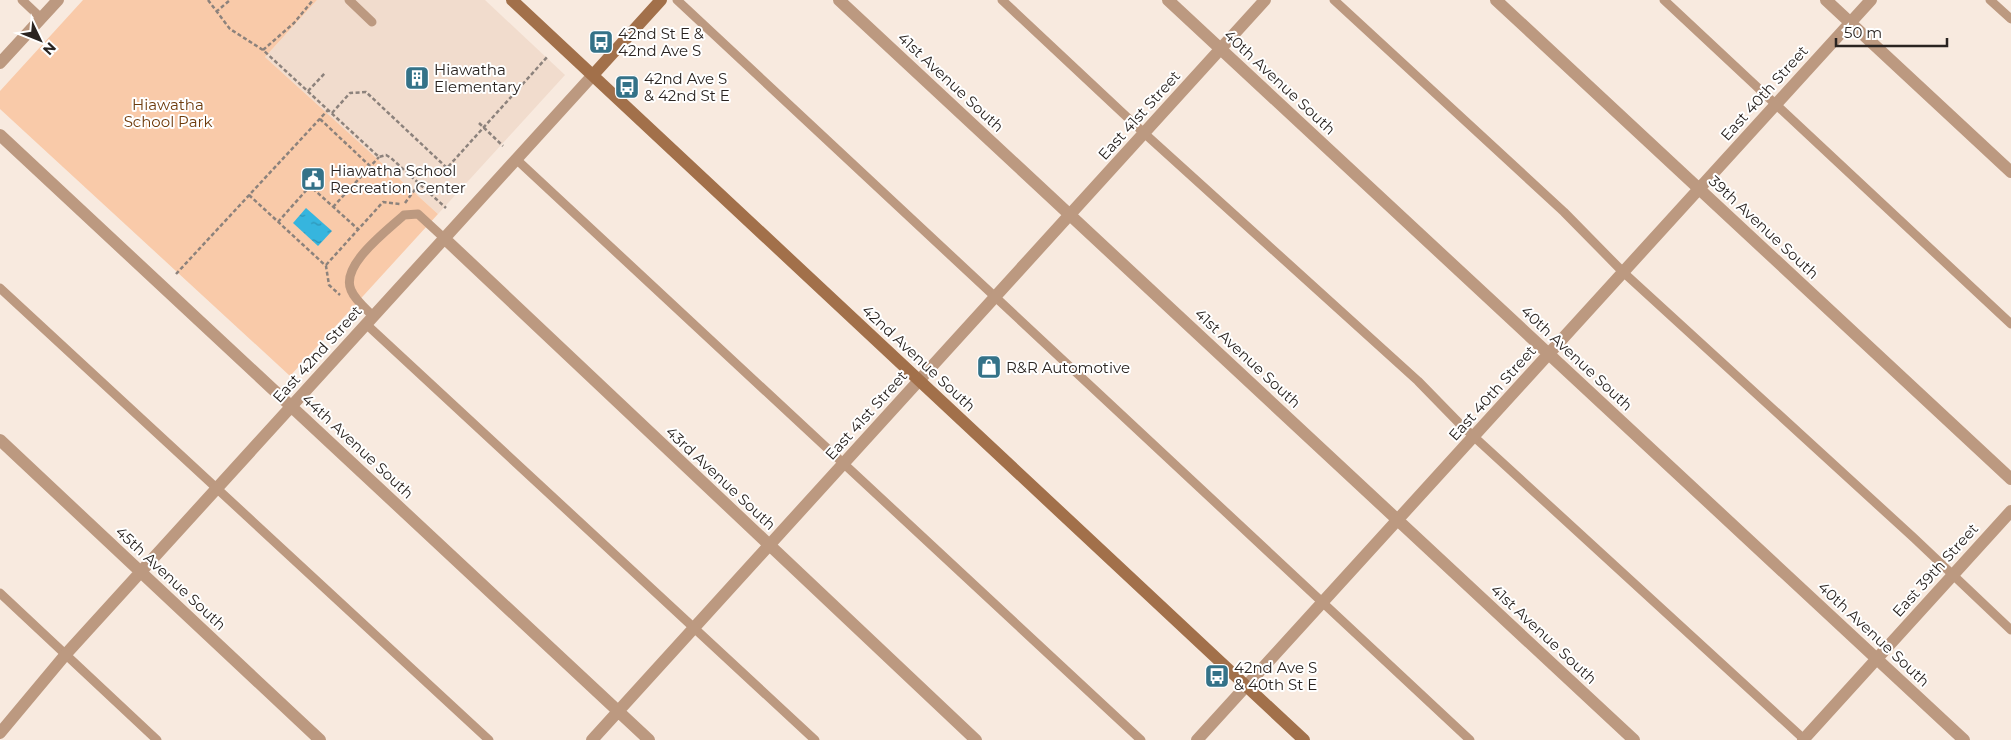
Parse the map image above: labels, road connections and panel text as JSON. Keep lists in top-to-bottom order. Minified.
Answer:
{"streets":{"street":["41st Avenue South","40th Avenue South","East 40th Street","East 41st Street","39th Avenue South","East 42nd Street","42nd Avenue South","44th Avenue South","43rd Avenue South","East 39th Street","45th Avenue South"]},"crossings":[["41st Avenue South","East 40th Street"],["41st Avenue South","East 41st Street"],["40th Avenue South","East 40th Street"],["40th Avenue South","East 41st Street"],["40th Avenue South","East 39th Street"],["East 40th Street","39th Avenue South"],["East 40th Street","42nd Avenue South"],["East 41st Street","42nd Avenue South"],["East 41st Street","44th Avenue South"],["East 41st Street","43rd Avenue South"],["East 42nd Street","42nd Avenue South"],["East 42nd Street","44th Avenue South"],["East 42nd Street","43rd Avenue South"],["East 42nd Street","45th Avenue South"]],"parks":["Hiawatha School Park"],"places":{"bus stop":["42nd St E & 42nd Ave S","42nd Ave S & 42nd St E","42nd Ave S & 40th St E"],"building":["Hiawatha Elementary"],"public building":["Hiawatha School Recreation Center"],"shop":["R&R Automotive"]},"scale_bar":"50 m","north":"bottom right"}
